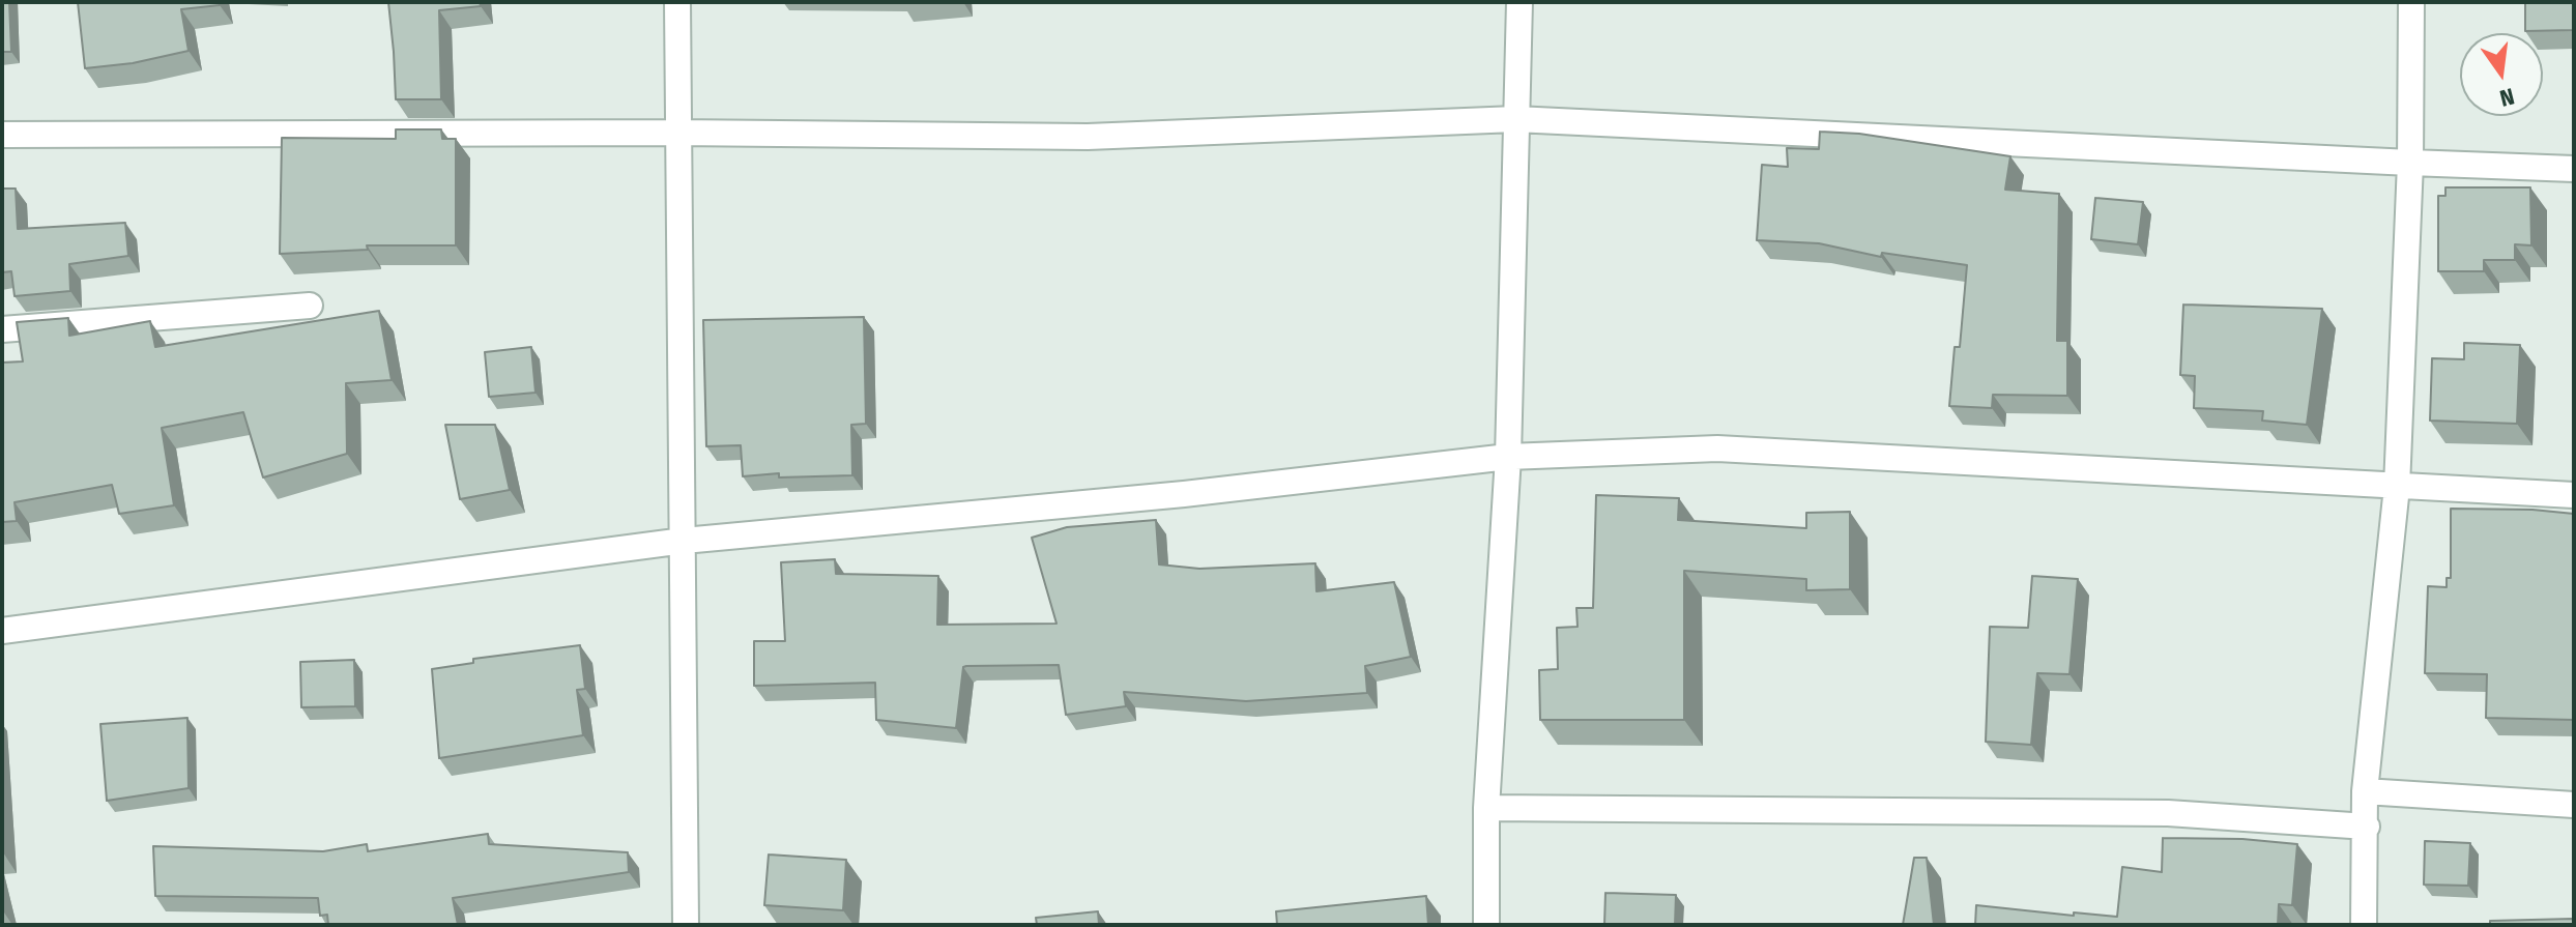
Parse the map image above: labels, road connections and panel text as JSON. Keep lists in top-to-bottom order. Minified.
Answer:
{"north":"bottom"}
